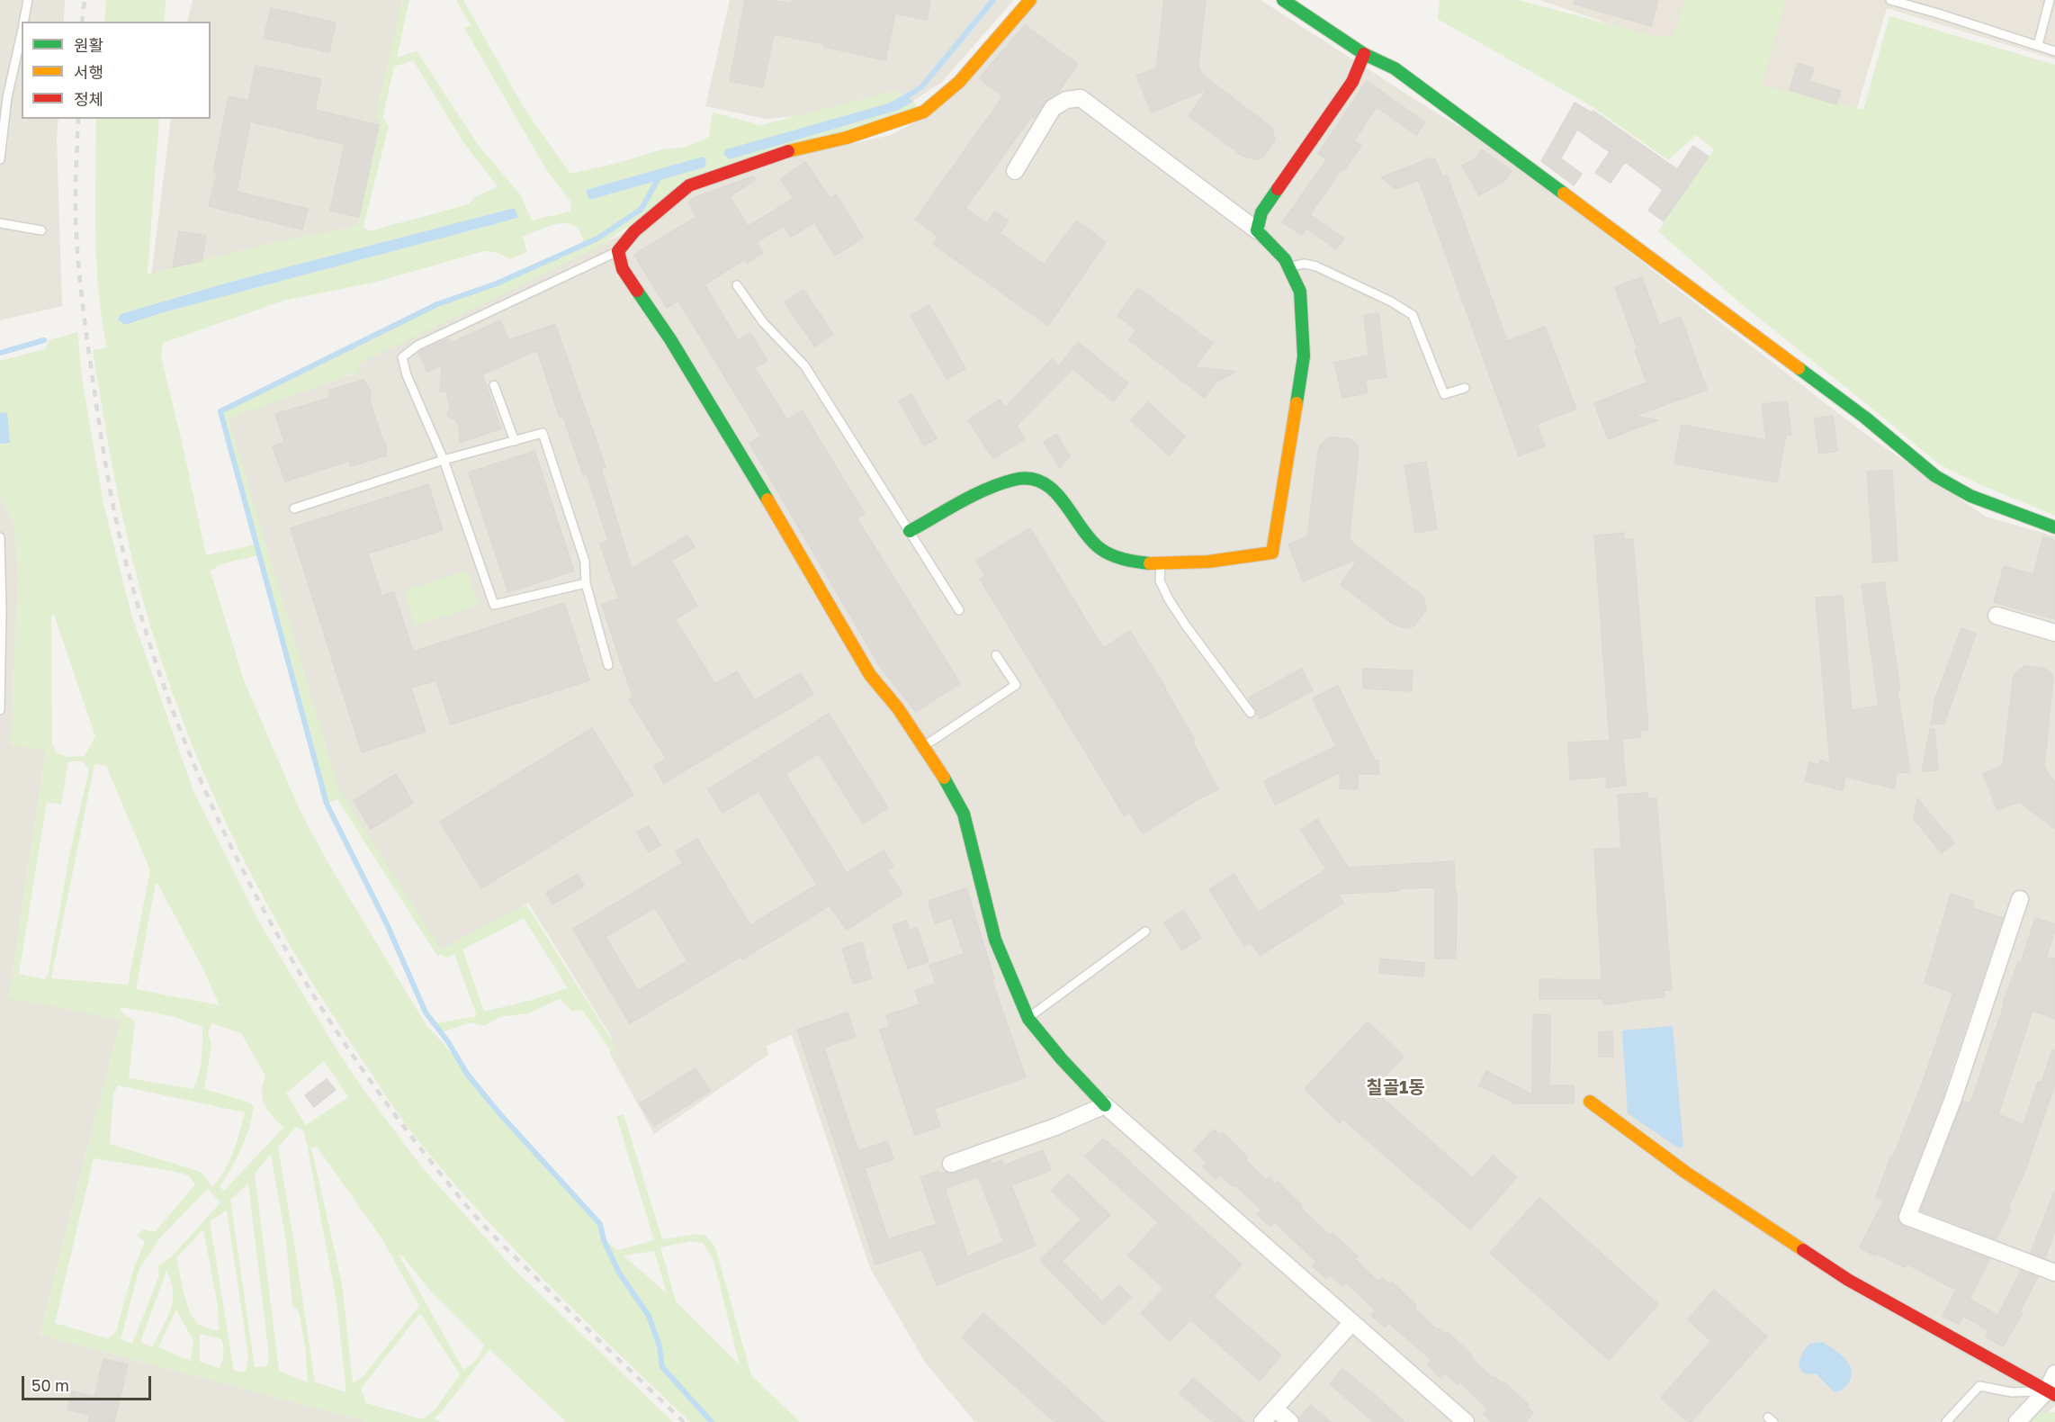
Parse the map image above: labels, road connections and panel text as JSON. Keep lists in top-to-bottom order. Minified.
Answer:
{"districts":["칠골1동"],"legend":["원활","서행","정체"],"scale_bar":"50 m"}
